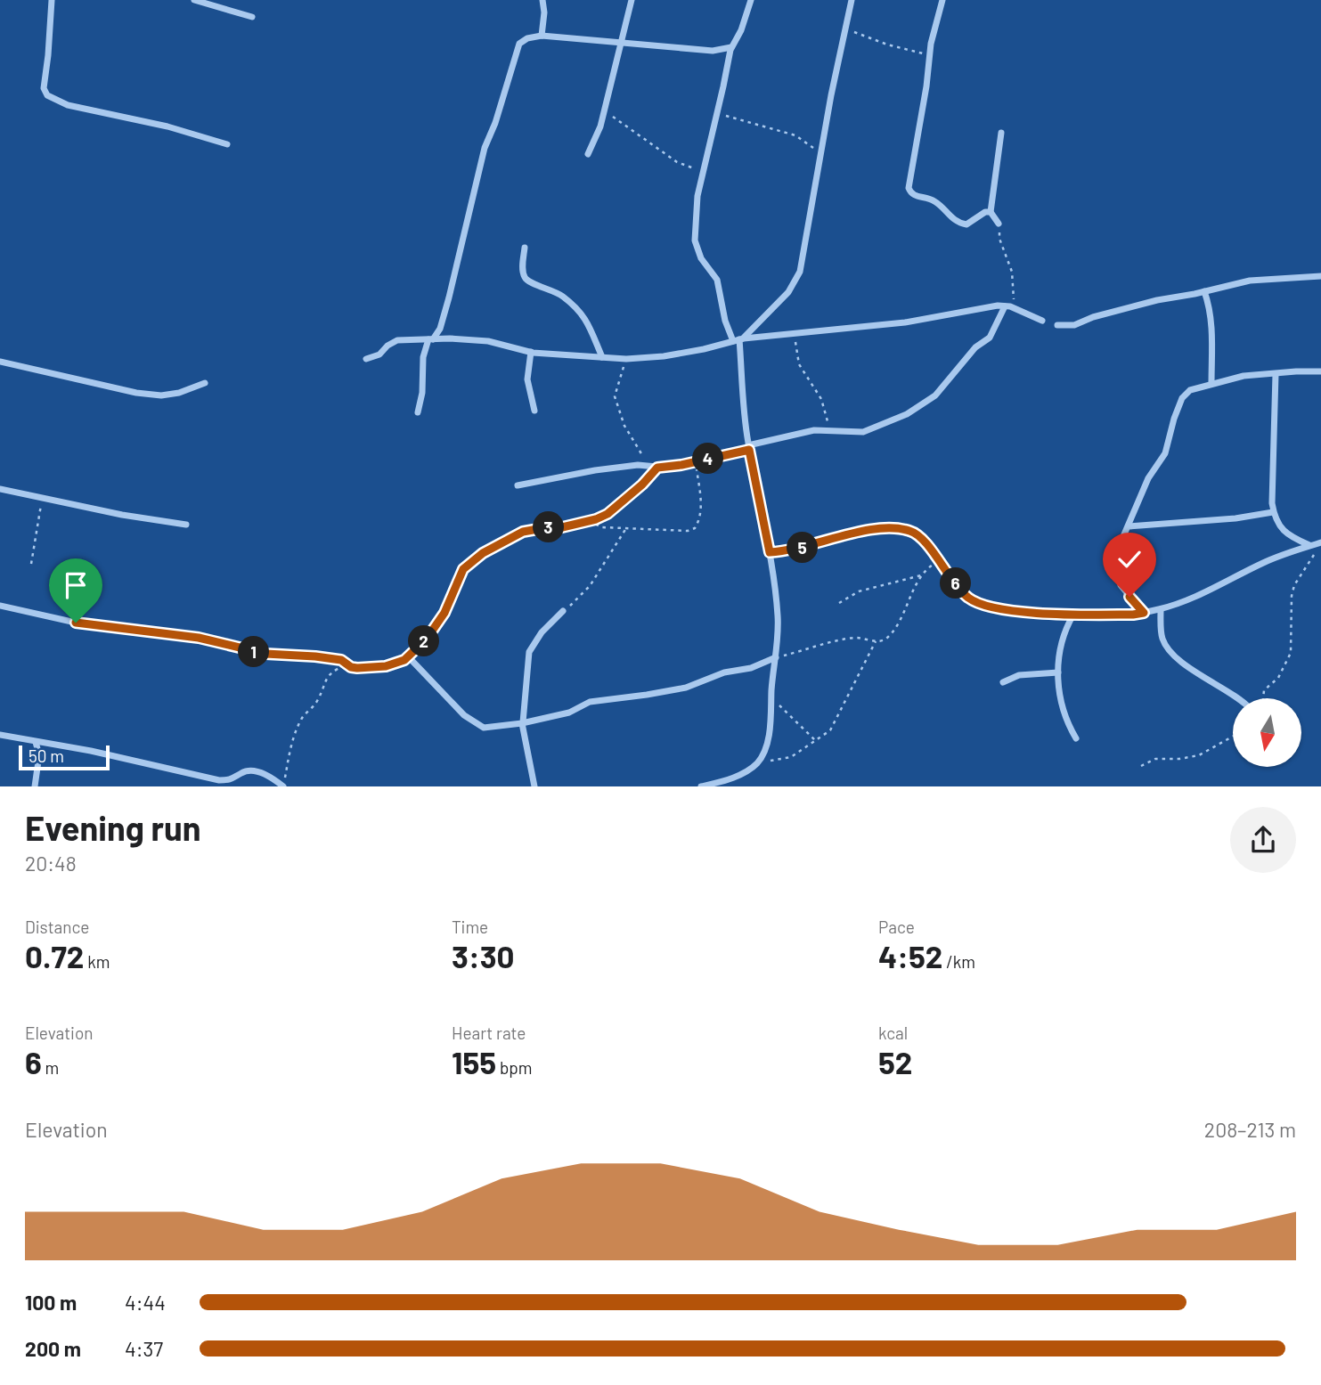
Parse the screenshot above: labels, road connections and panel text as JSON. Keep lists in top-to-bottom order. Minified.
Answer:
{"scale_bar":"50 m","north":"bottom","page":{"pins":["4","3","5","6","2","1"],"scale":"50 m","heading":["Evening run","20:48"],"stats":[["Distance","0.72 km"],["Time","3:30"],["Pace","4:52 /km"],["Elevation","6 m"],["Heart rate","155 bpm"],["kcal","52"]],"chart":["Elevation","208–213 m"],"list":[{"name":"100 m","note":"4:44"},{"name":"200 m","note":"4:37"}]}}
